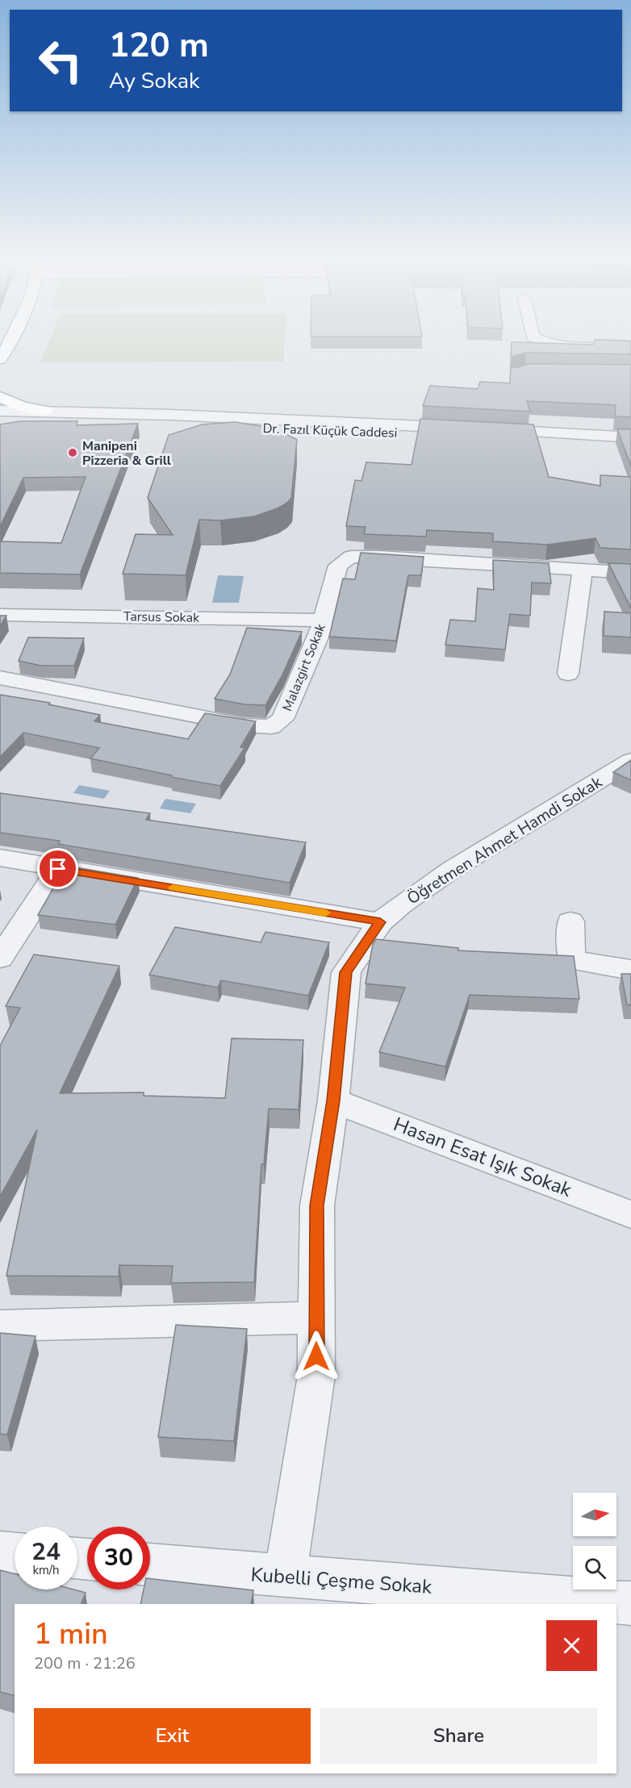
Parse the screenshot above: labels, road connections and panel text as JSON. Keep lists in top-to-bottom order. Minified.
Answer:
{"streets":{"street":["Dr. Fazıl Küçük Caddesi","Tarsus Sokak","Malazgirt Sokak","Öğretmen Ahmet Hamdi Sokak","Hasan Esat Işık Sokak","Kubelli Çeşme Sokak"]},"crossings":[["Tarsus Sokak","Malazgirt Sokak"]],"places":["Manipeni Pizzeria & Grill"],"north":"right","page":{"turn":["120 m","Ay Sokak"],"speed":"24 km/h","limit":"30","heading":["1 min","200 m · 21:26"],"buttons":["Exit","Share"]}}
